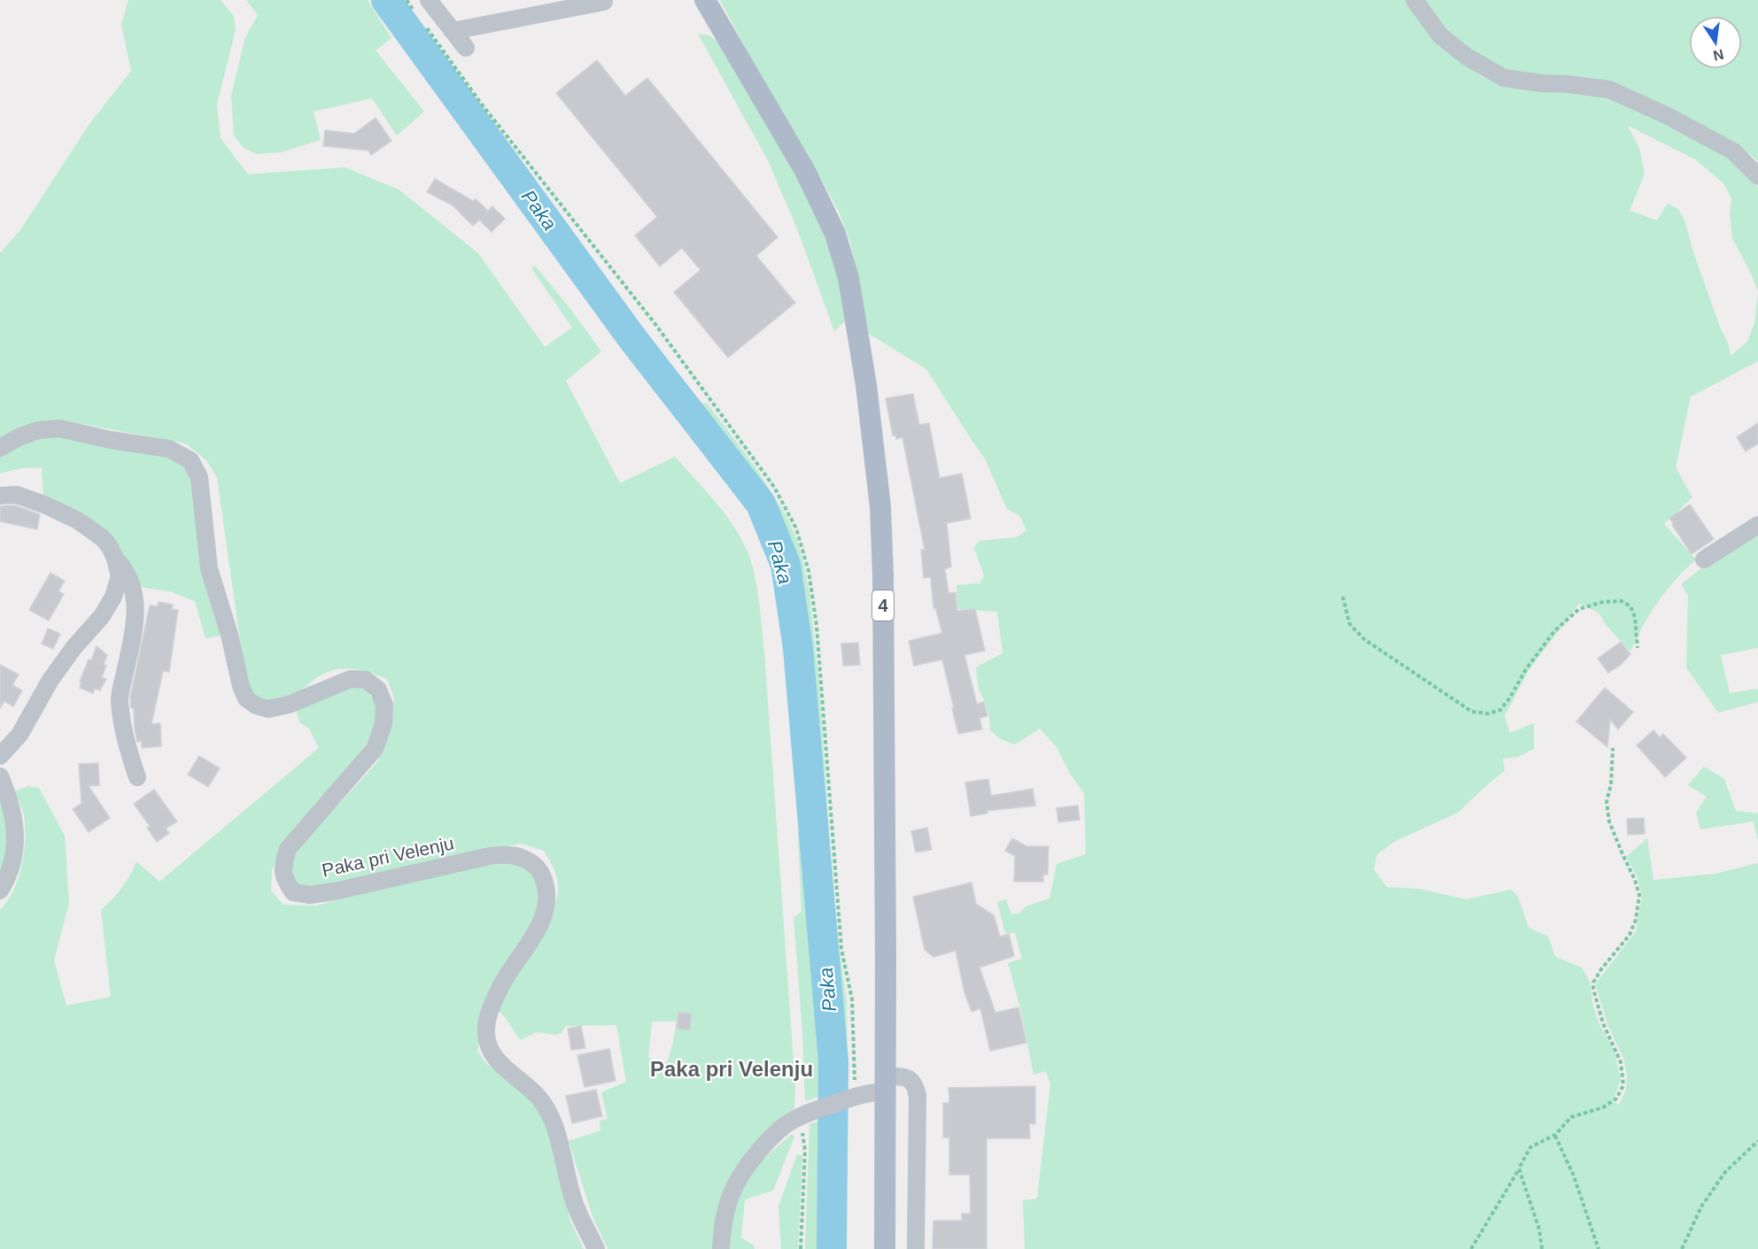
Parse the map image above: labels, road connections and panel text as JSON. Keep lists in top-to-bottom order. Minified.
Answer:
{"streets":{"main road":["4"],"street":["Paka pri Velenju"]},"districts":["Paka pri Velenju"],"water":["Paka"],"north":"bottom"}
